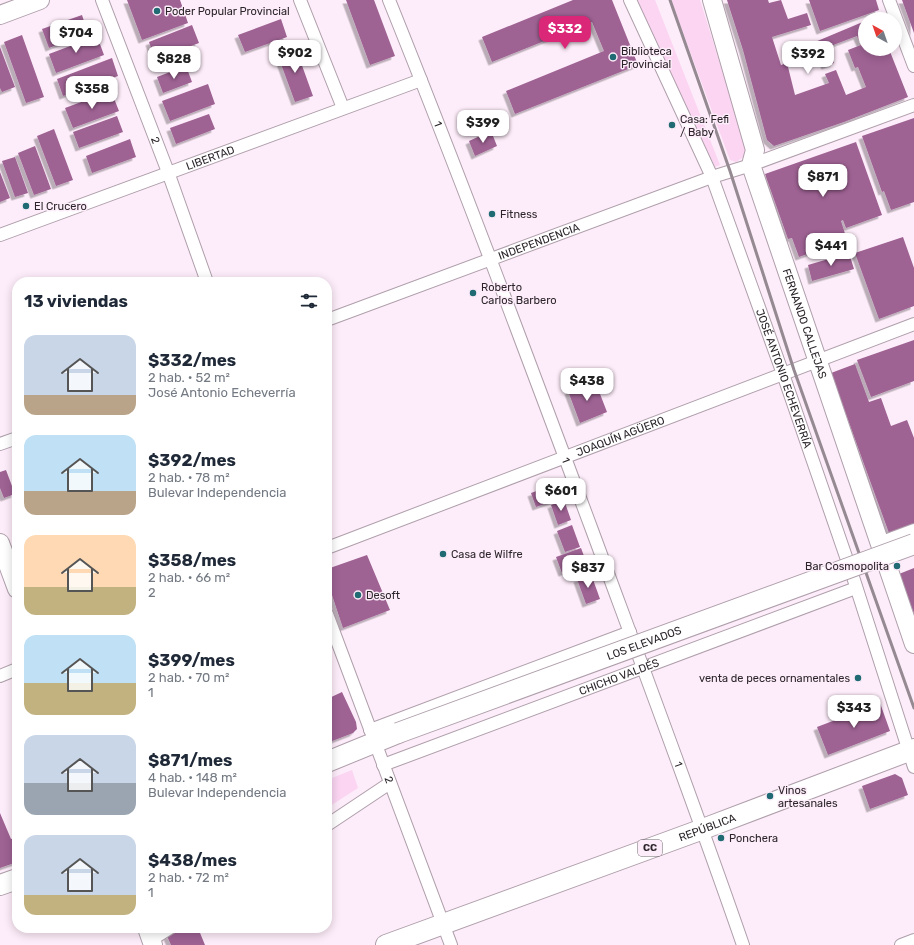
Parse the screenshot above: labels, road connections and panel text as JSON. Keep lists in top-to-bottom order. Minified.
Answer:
{"streets":{"main road":["LOS ELEVADOS","REPÚBLICA","CC"],"street":["1","2","LIBERTAD","INDEPENDENCIA","FERNANDO CALLEJAS","JOSÉ ANTONIO ECHEVERRÍA","JOAQUÍN AGÜERO","CHICHO VALDÉS"]},"crossings":[["1","LIBERTAD"],["1","INDEPENDENCIA"],["1","JOAQUÍN AGÜERO"],["1","CHICHO VALDÉS"],["1","REPÚBLICA"],["2","LIBERTAD"],["2","LOS ELEVADOS"],["2","CHICHO VALDÉS"],["2","REPÚBLICA"],["INDEPENDENCIA","FERNANDO CALLEJAS"],["INDEPENDENCIA","JOSÉ ANTONIO ECHEVERRÍA"],["FERNANDO CALLEJAS","JOAQUÍN AGÜERO"],["JOSÉ ANTONIO ECHEVERRÍA","JOAQUÍN AGÜERO"],["JOSÉ ANTONIO ECHEVERRÍA","CHICHO VALDÉS"],["JOSÉ ANTONIO ECHEVERRÍA","REPÚBLICA"]],"places":["Poder Popular Provincial","Biblioteca Provincial","Casa: Fefi / Baby","El Crucero","Fitness","Roberto Carlos Barbero","Casa de Wilfre","Bar Cosmopolita","Desoft","venta de peces ornamentales","Vinos artesanales","Ponchera"],"north":"top left","page":{"price":["$332","$704","$902","$392","$828","$358","$399","$871","$441","$438","$601","$837","$343"],"heading":"13 viviendas","list":[{"name":"$332/mes","note":"2 hab. · 52 m² · José Antonio Echeverría"},{"name":"$392/mes","note":"2 hab. · 78 m² · Bulevar Independencia"},{"name":"$358/mes","note":"2 hab. · 66 m² · 2"},{"name":"$399/mes","note":"2 hab. · 70 m² · 1"},{"name":"$871/mes","note":"4 hab. · 148 m² · Bulevar Independencia"},{"name":"$438/mes","note":"2 hab. · 72 m² · 1"}]}}
